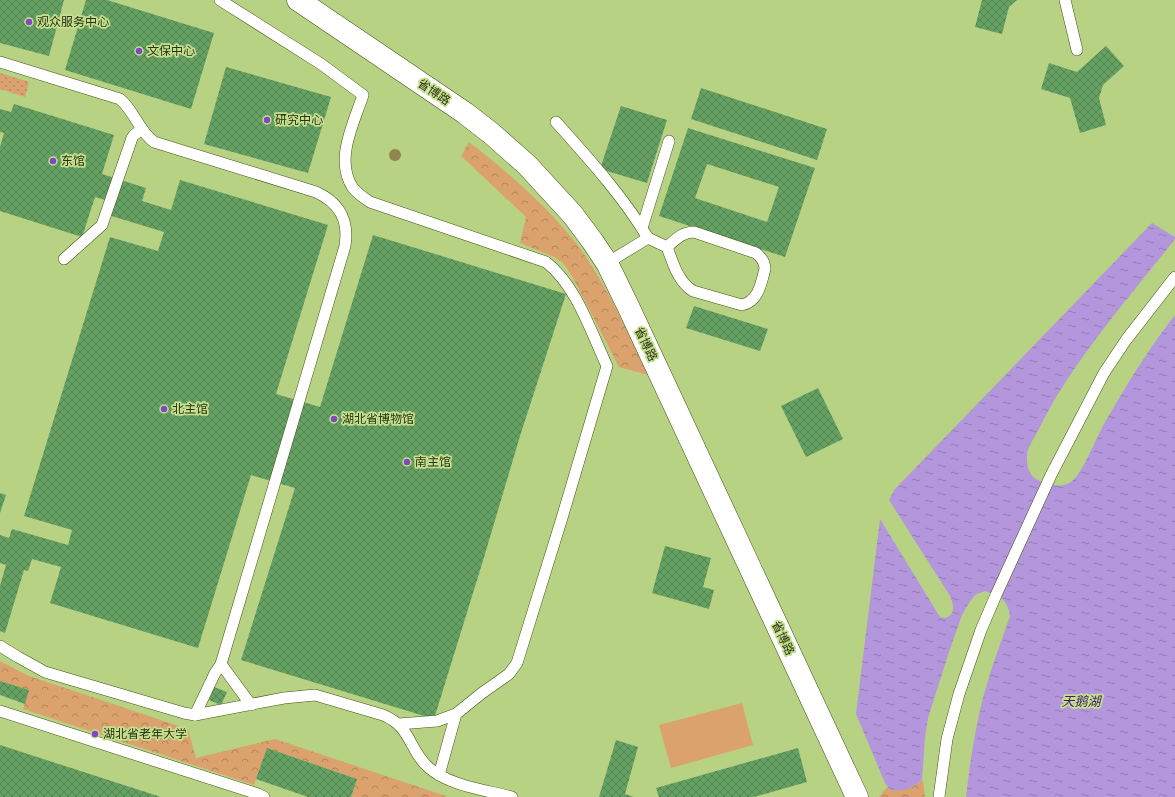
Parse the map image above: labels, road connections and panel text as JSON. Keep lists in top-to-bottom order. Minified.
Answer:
{"streets":{"street":["省博路"]},"water":["天鹅湖"],"places":["观众服务中心","文保中心","研究中心","东馆","北主馆","湖北省博物馆","南主馆","湖北省老年大学"]}
